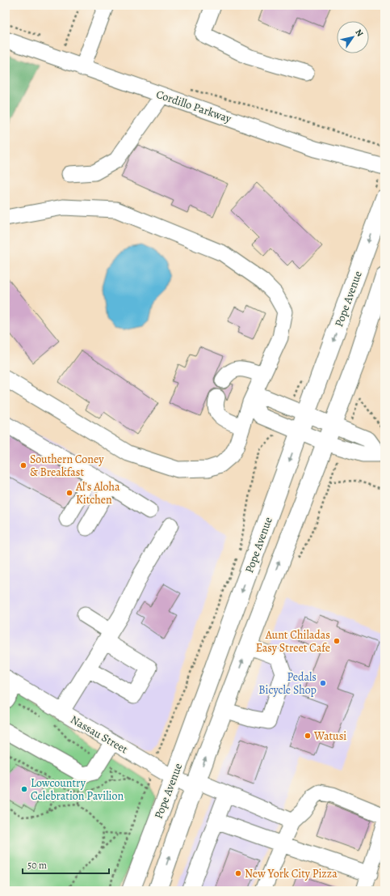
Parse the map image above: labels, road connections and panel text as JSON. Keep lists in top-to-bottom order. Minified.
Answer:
{"streets":{"main road":["Pope Avenue"],"street":["Cordillo Parkway","Nassau Street"]},"crossings":[["Pope Avenue","Nassau Street"]],"places":["Southern Coney & Breakfast","Al’s Aloha Kitchen","Aunt Chiladas Easy Street Cafe","Pedals Bicycle Shop","Watusi","Lowcountry Celebration Pavilion","New York City Pizza"],"scale_bar":"50 m","north":"top right"}
